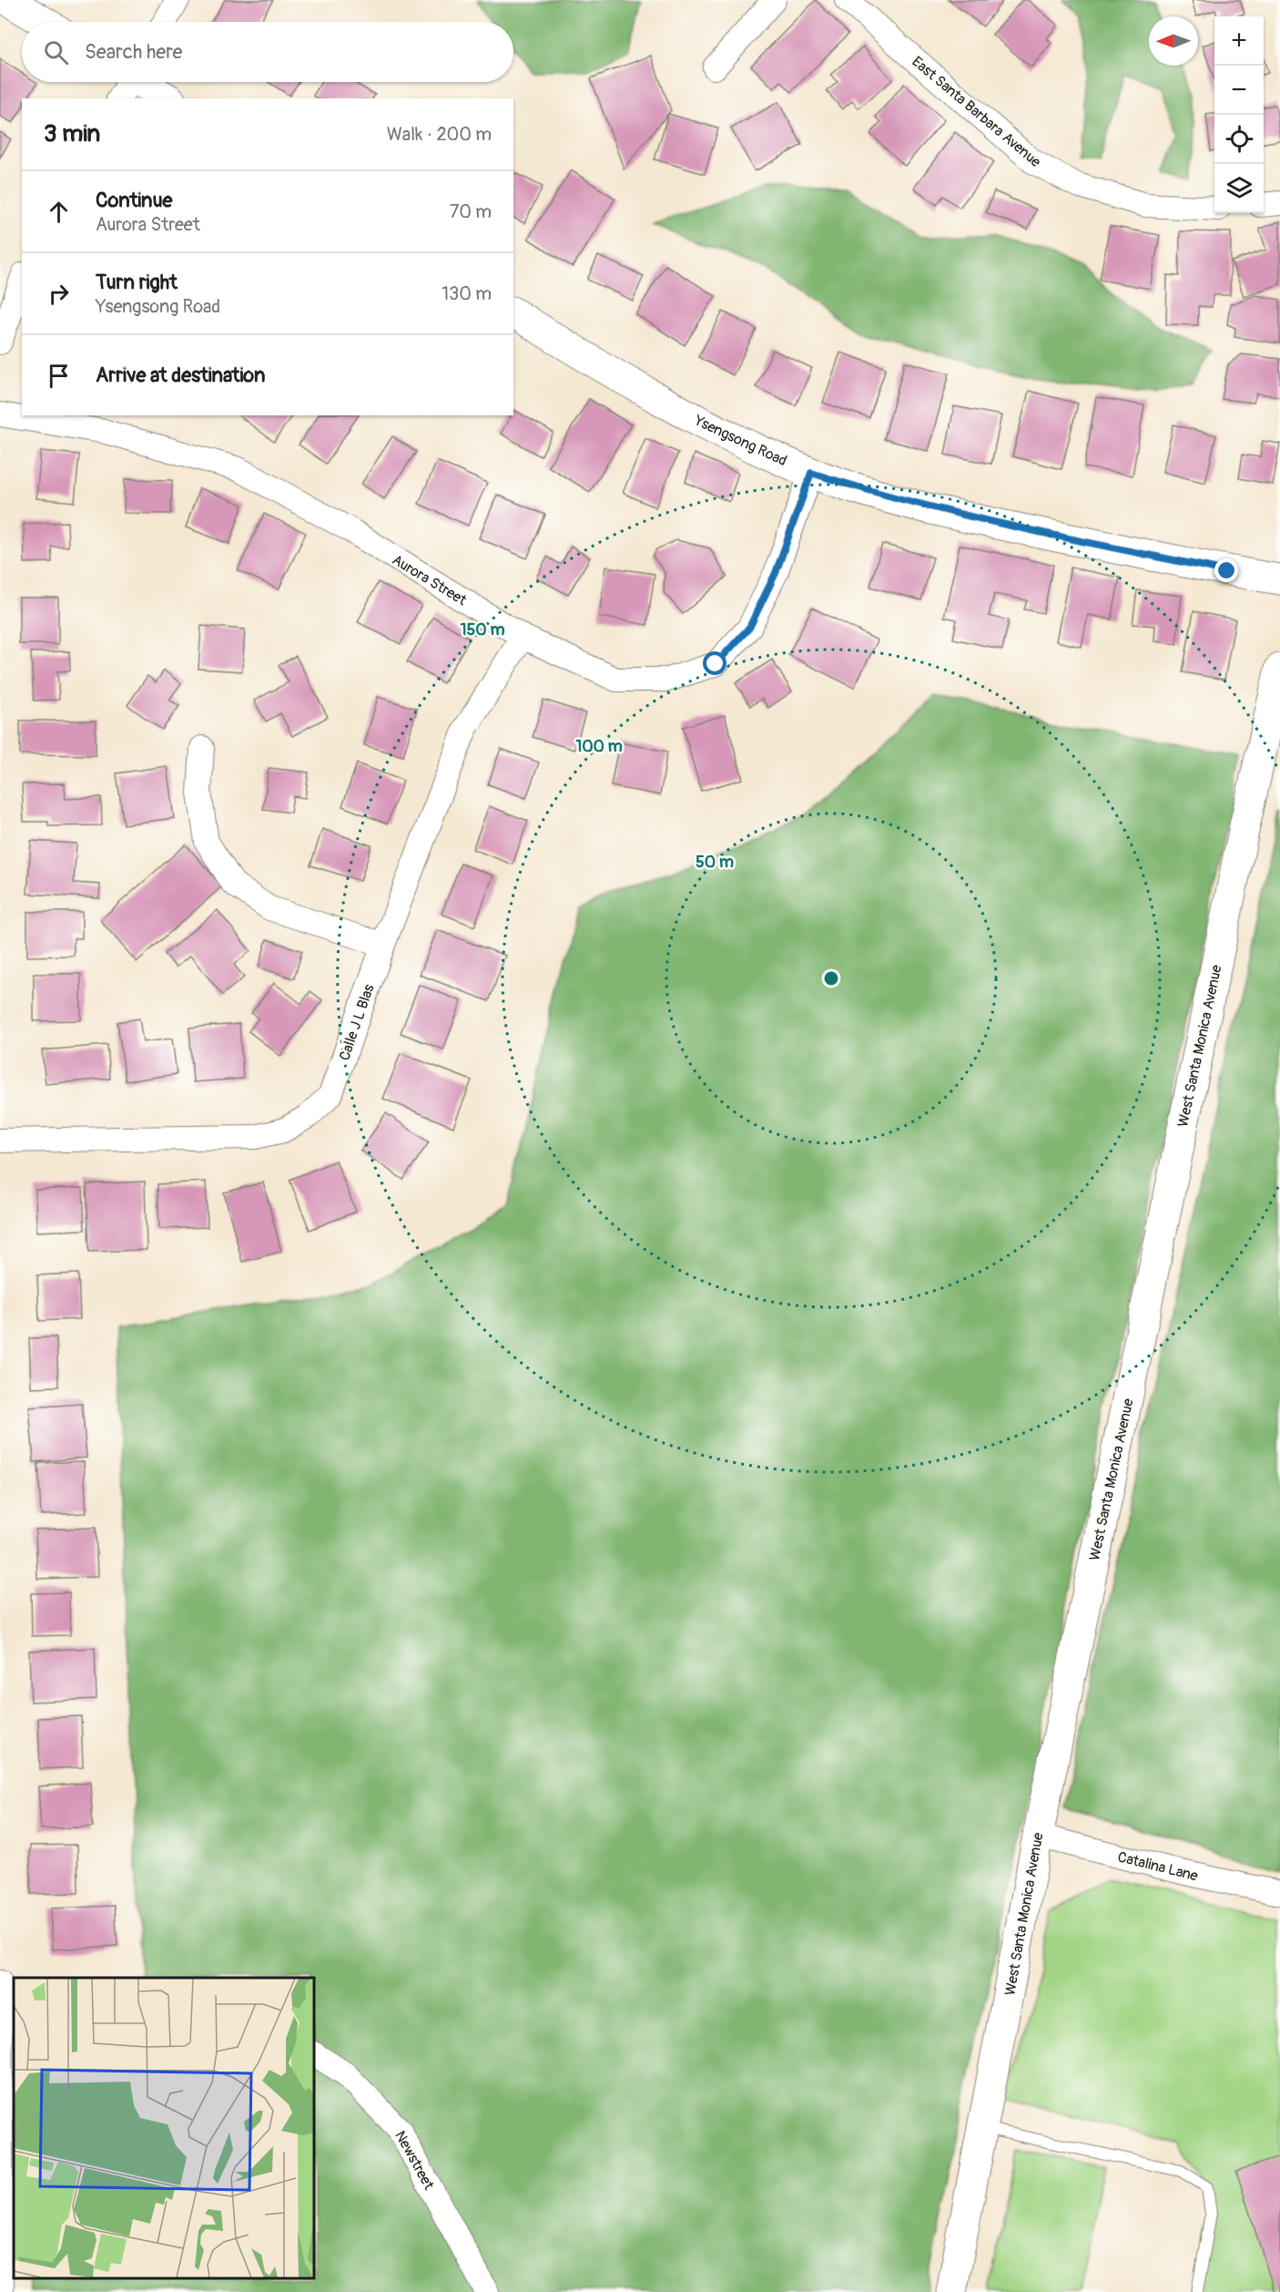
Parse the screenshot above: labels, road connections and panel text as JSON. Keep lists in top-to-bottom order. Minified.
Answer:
{"streets":{"main road":["Ysengsong Road","West Santa Monica Avenue"],"street":["East Santa Barbara Avenue","Aurora Street","Calle J L Blas","Catalina Lane","Newstreet"]},"crossings":[["Ysengsong Road","Aurora Street"],["Aurora Street","Calle J L Blas"],["West Santa Monica Avenue","Catalina Lane"]],"north":"left","page":{"map_buttons":["+","−"],"search":"Search here","heading":["3 min","Walk · 200 m"],"list":[["Continue","Aurora Street","70 m"],["Turn right","Ysengsong Road","130 m"],"Arrive at destination"]},"rings":["150 m","100 m","50 m"]}
